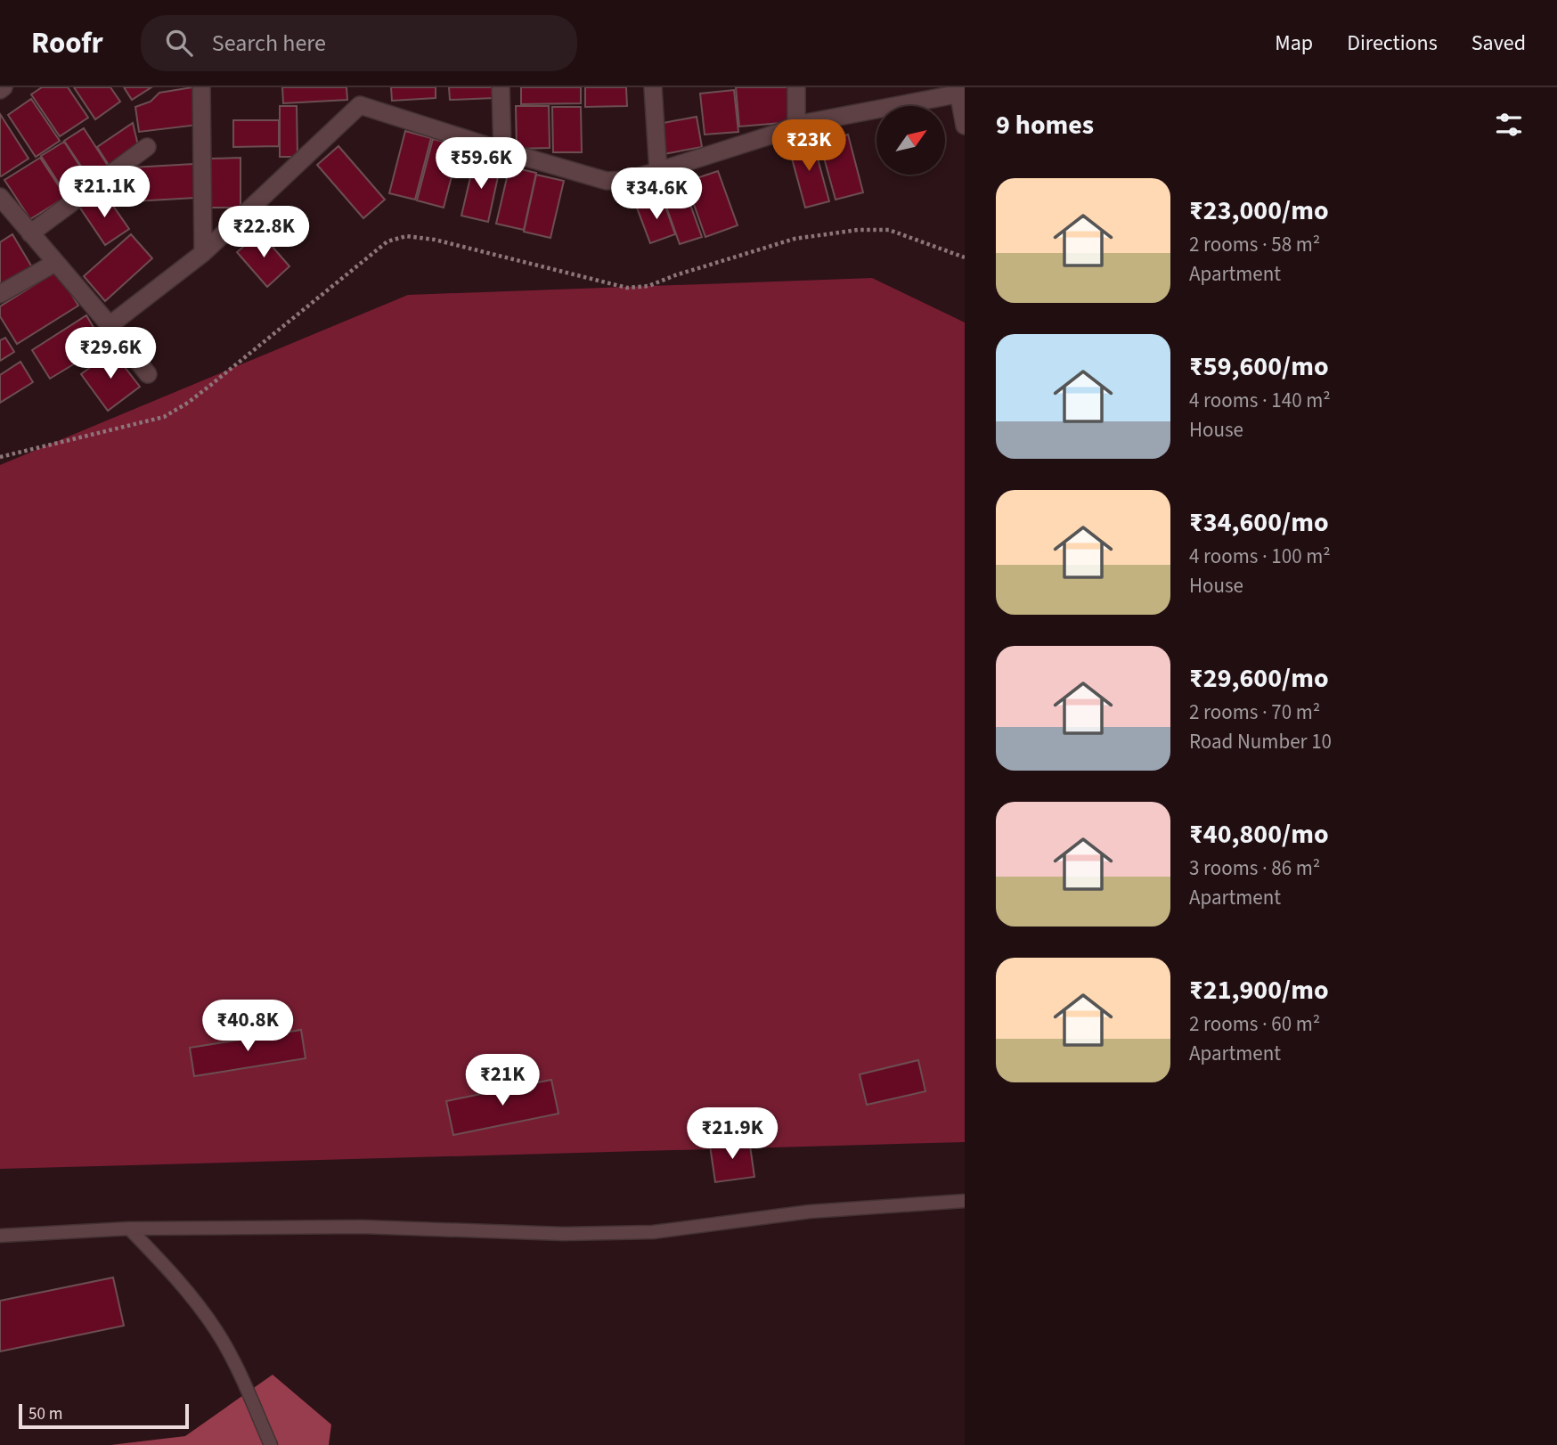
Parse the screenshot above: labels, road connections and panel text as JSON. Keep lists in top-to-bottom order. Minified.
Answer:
{"scale_bar":"50 m","north":"top right","page":{"header":"Roofr","search":"Search here","nav":["Map","Directions","Saved"],"heading":"9 homes","price":["₹23K","₹59.6K","₹21.1K","₹34.6K","₹22.8K","₹29.6K","₹40.8K","₹21K","₹21.9K"],"list":[{"name":"₹23,000/mo","note":"2 rooms · 58 m² · Apartment"},{"name":"₹59,600/mo","note":"4 rooms · 140 m² · House"},{"name":"₹34,600/mo","note":"4 rooms · 100 m² · House"},{"name":"₹29,600/mo","note":"2 rooms · 70 m² · Road Number 10"},{"name":"₹40,800/mo","note":"3 rooms · 86 m² · Apartment"},{"name":"₹21,900/mo","note":"2 rooms · 60 m² · Apartment"}],"scale":"50 m"}}
